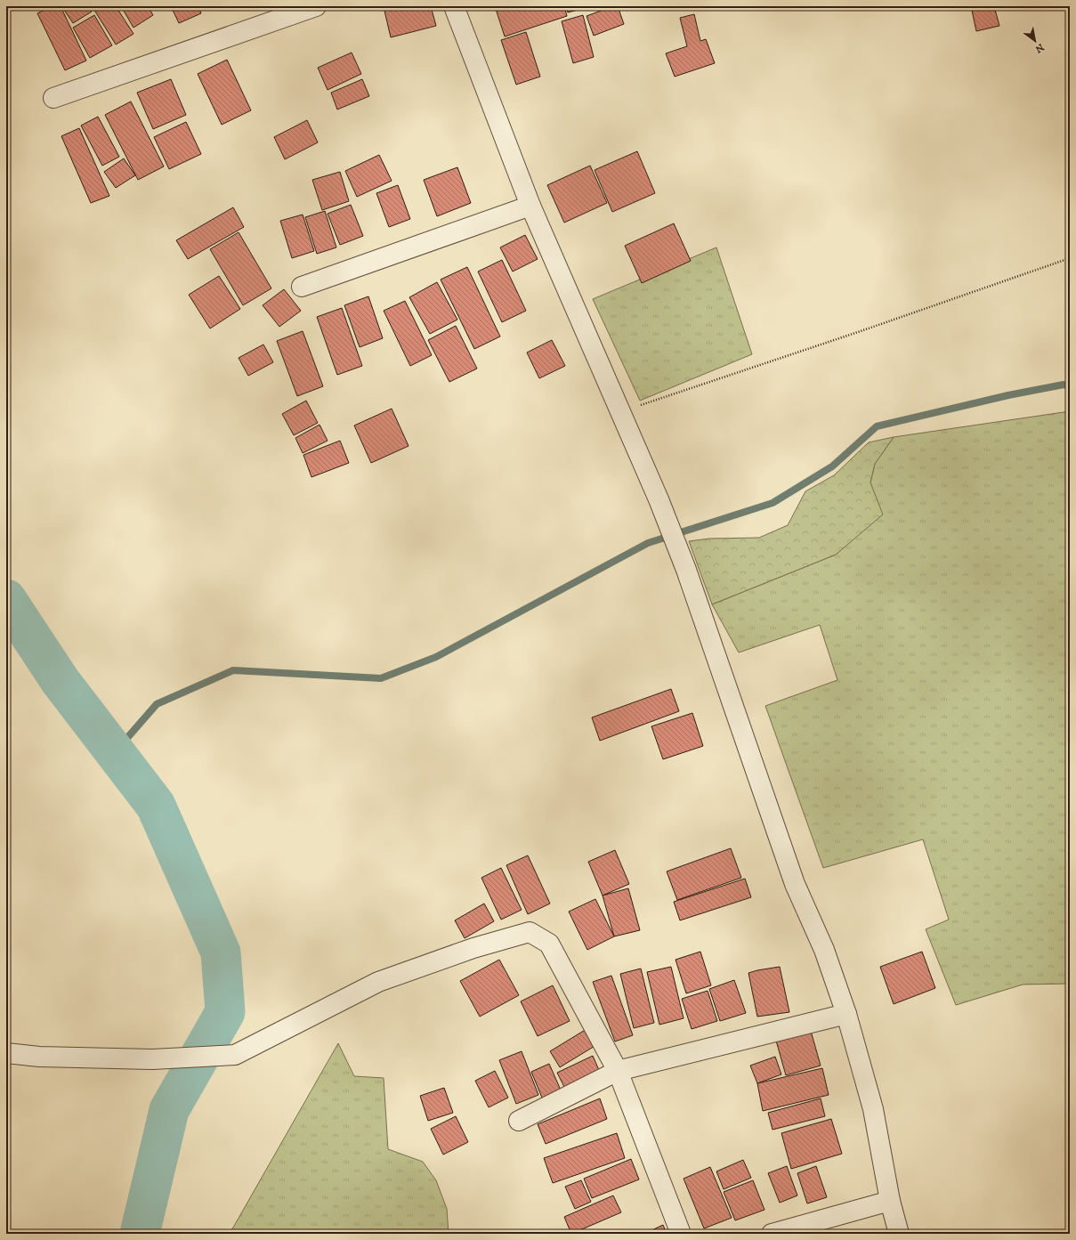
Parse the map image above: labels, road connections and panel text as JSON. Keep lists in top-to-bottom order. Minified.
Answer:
{"north":"bottom right"}
